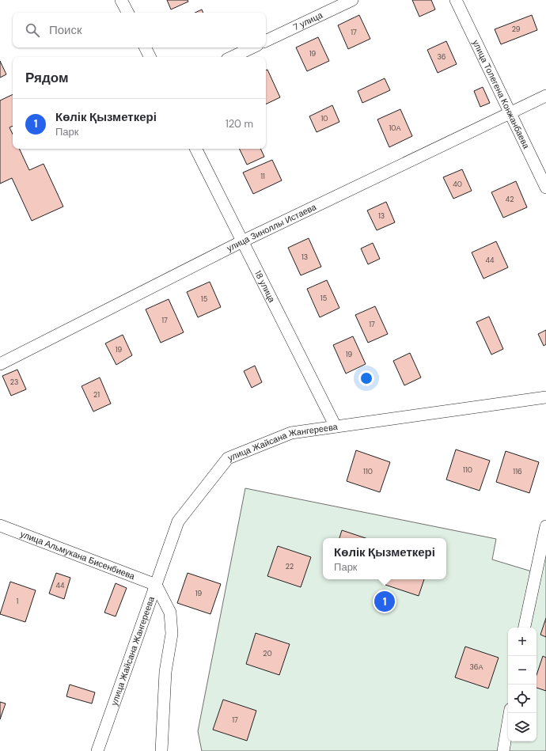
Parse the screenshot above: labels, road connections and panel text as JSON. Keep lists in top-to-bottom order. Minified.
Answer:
{"streets":{"street":["7 улица","улица Толегена Конжанбаева","улица Зиноллы Истаева","18 улица","улица Жайсана Жангереева","улица Альмукана Бисенбиева"]},"crossings":[["улица Толегена Конжанбаева","улица Зиноллы Истаева"],["улица Зиноллы Истаева","18 улица"],["18 улица","улица Жайсана Жангереева"],["улица Жайсана Жангереева","улица Альмукана Бисенбиева"]],"house_numbers":["29","17","19","36","10","10А","11","40","42","13","13","44","15","15","17","17","19","19","23","21","110","110","116","22","44","19","1","20","36А","17"],"page":{"search":"Поиск","heading":"Рядом","list":[{"mark":"1","name":"Көлік Қызметкері","note":"Парк","value":"120 m"}],"popup":["Көлік Қызметкері","Парк"],"pins":"1","map_buttons":["+","−"]}}
